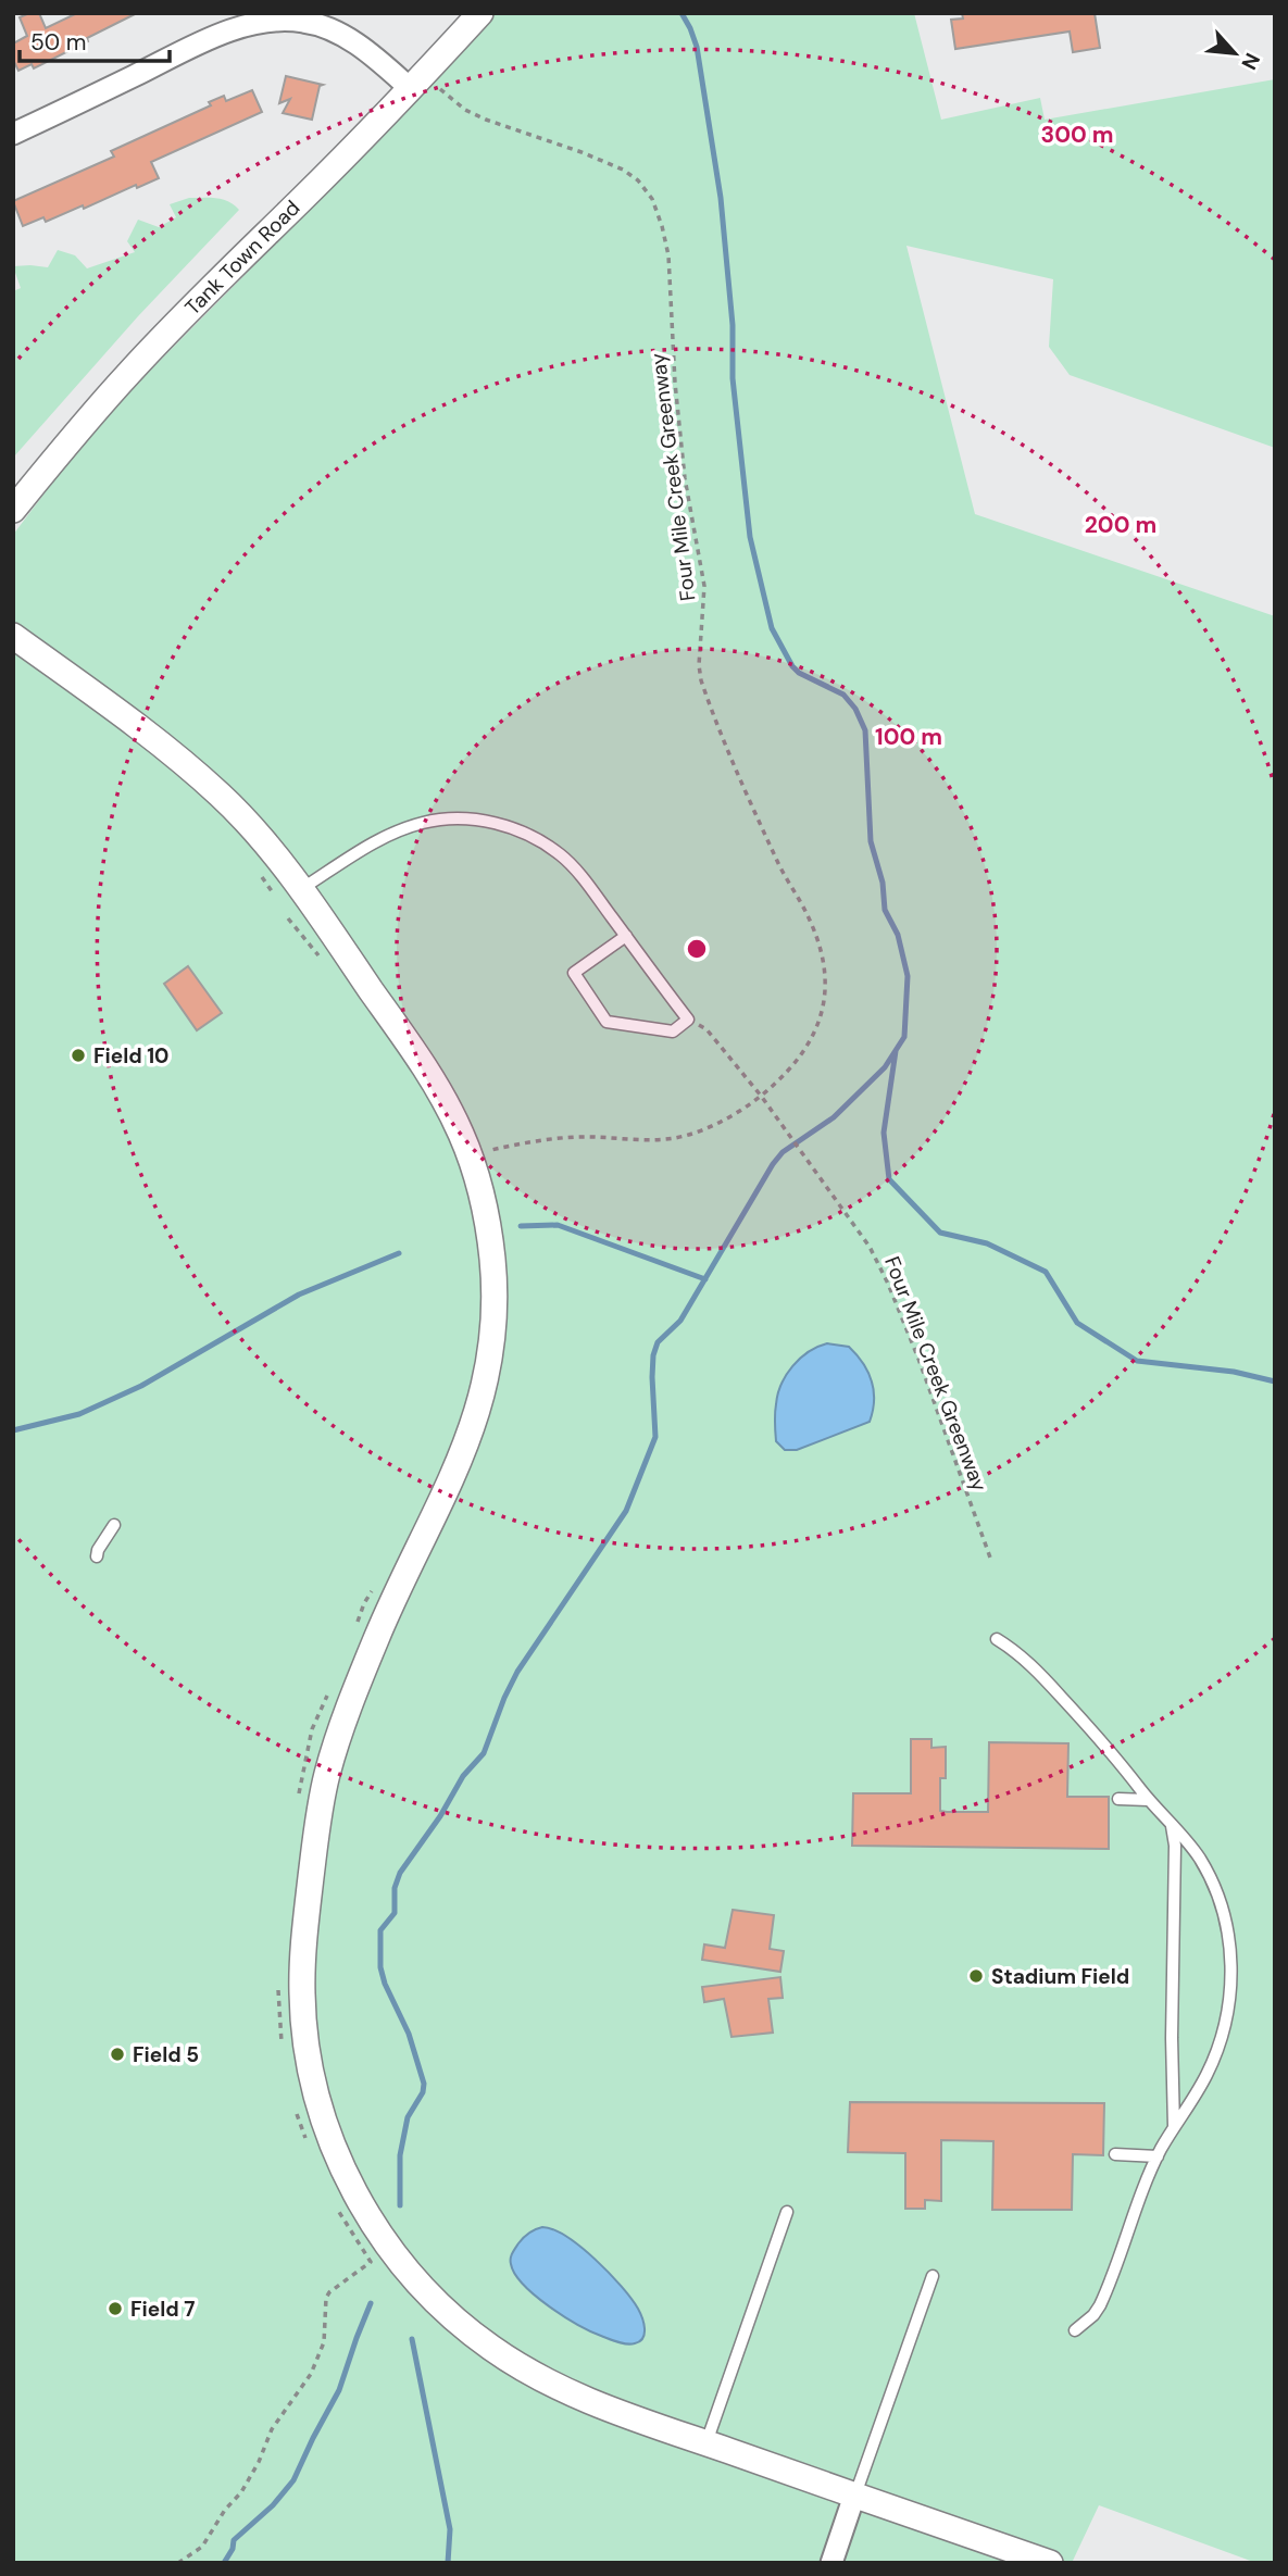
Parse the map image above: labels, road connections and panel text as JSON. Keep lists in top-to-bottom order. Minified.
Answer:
{"streets":{"street":["Tank Town Road"],"path":["Four Mile Creek Greenway"]},"crossings":[["Tank Town Road","Four Mile Creek Greenway"]],"places":["Field 10","Stadium Field","Field 5","Field 7"],"scale_bar":"50 m","north":"bottom right","rings":["300 m","200 m","100 m"]}
